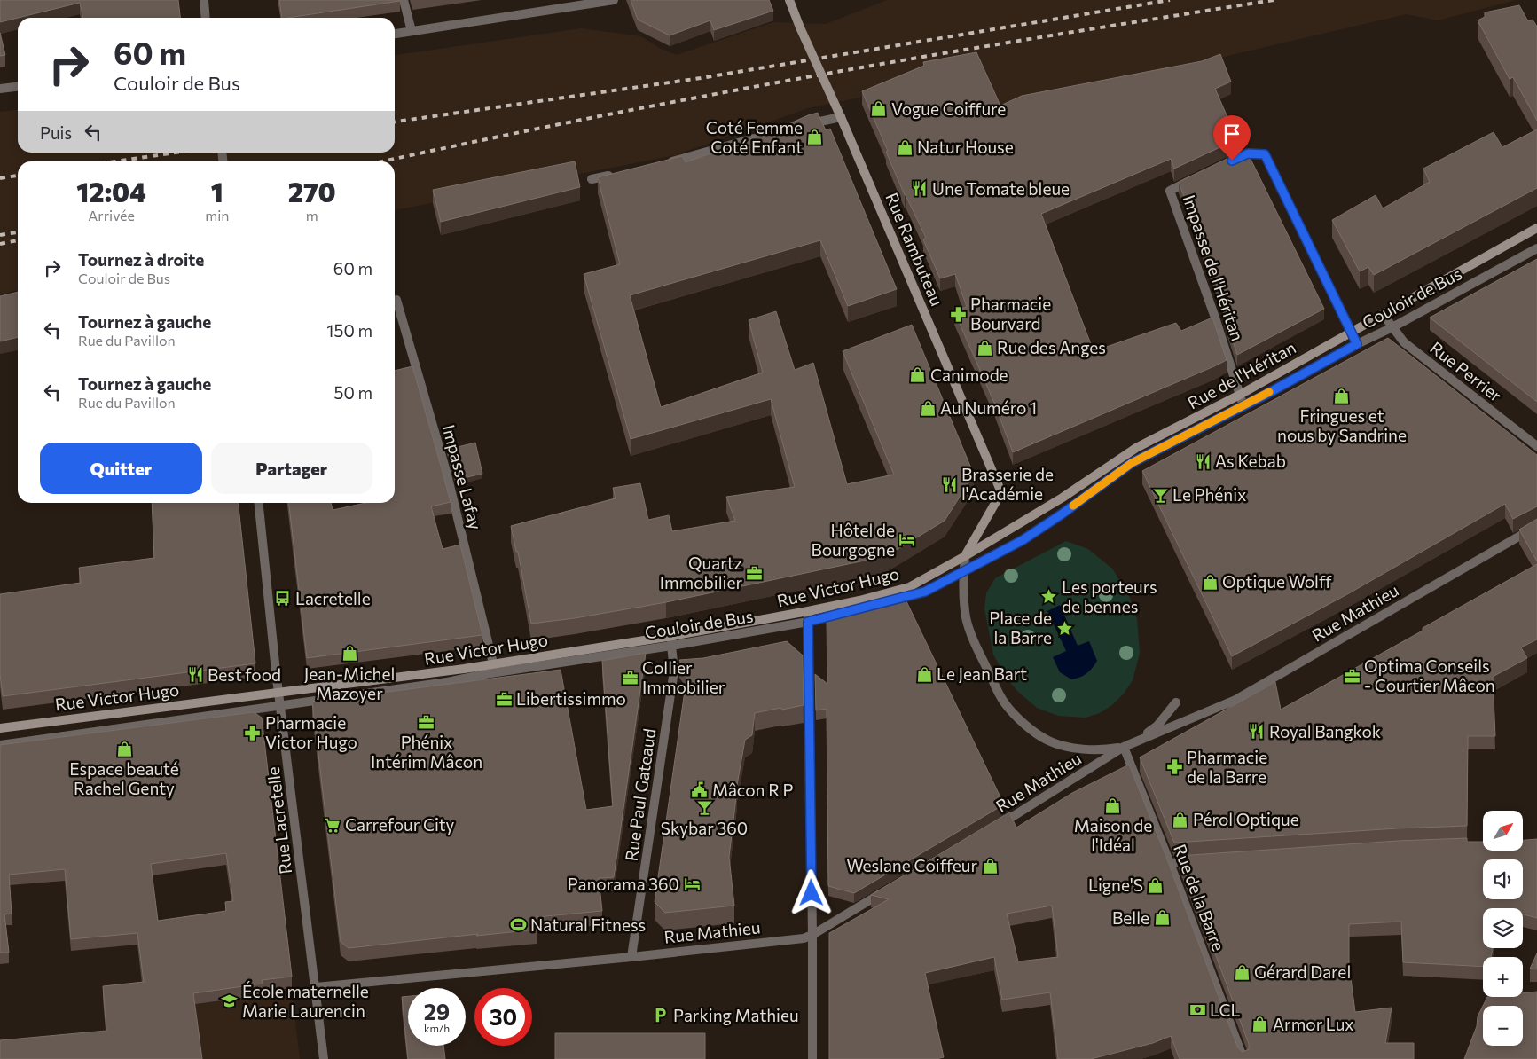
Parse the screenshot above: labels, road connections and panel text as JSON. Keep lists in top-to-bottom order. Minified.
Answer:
{"streets":{"street":["Rue Rambuteau","Impasse de l'Héritan","Couloir de Bus","Rue Perrier","Rue de l'Héritan","Impasse Lafay","Rue Victor Hugo","Rue Mathieu","Rue Paul Gateaud","Rue Lacretelle","Rue de la Barre"]},"crossings":[["Rue Rambuteau","Rue de l'Héritan"],["Rue Rambuteau","Rue Victor Hugo"],["Impasse de l'Héritan","Couloir de Bus"],["Impasse de l'Héritan","Rue de l'Héritan"],["Couloir de Bus","Rue Perrier"],["Couloir de Bus","Rue Paul Gateaud"],["Couloir de Bus","Rue Lacretelle"],["Rue Perrier","Rue de l'Héritan"],["Rue de l'Héritan","Rue Victor Hugo"],["Impasse Lafay","Rue Victor Hugo"],["Rue Victor Hugo","Rue Paul Gateaud"],["Rue Victor Hugo","Rue Lacretelle"],["Rue Mathieu","Rue Paul Gateaud"],["Rue Mathieu","Rue Lacretelle"],["Rue Mathieu","Rue de la Barre"]],"places":{"shop":["Vogue Coiffure","Coté Femme Coté Enfant","Natur House","Rue des Anges","Canimode","Fringues et nous by Sandrine","Au Numéro 1","Optique Wolff","Jean-Michel Mazoyer","Le Jean Bart","Espace beauté Rachel Genty","Maison de l'Idéal","Pérol Optique","Weslane Coiffeur","Ligne'S","Belle","Gérard Darel","Armor Lux"],"restaurant":["Une Tomate bleue","As Kebab","Brasserie de l'Académie","Best food","Royal Bangkok"],"pharmacy":["Pharmacie Bourvard","Pharmacie Victor Hugo","Pharmacie de la Barre"],"bar":["Le Phénix","Skybar 360"],"hotel":["Hôtel de Bourgogne","Panorama 360"],"office":["Quartz Immobilier","Optima Conseils - Courtier Mâcon","Collier Immobilier","Libertissimmo","Phénix Intérim Mâcon"],"place":["Les porteurs de bennes","Place de la Barre"],"bus stop":["Lacretelle"],"public building":["Mâcon R P"],"supermarket":["Carrefour City"],"sports":["Natural Fitness"],"school or university":["École maternelle Marie Laurencin"],"bank":["LCL"],"parking":["Parking Mathieu"]},"north":"top right","page":{"turn":["60 m","Couloir de Bus"],"then":"Puis","eta":["12:04","Arrivée","1","min","270","m"],"list":[{"name":"Tournez à droite","note":"Couloir de Bus","value":"60 m"},{"name":"Tournez à gauche","note":"Rue du Pavillon","value":"150 m"},{"name":"Tournez à gauche","note":"Rue du Pavillon","value":"50 m"}],"buttons":["Quitter","Partager"],"map_buttons":["+","−"],"speed":"29 km/h","limit":"30"}}
